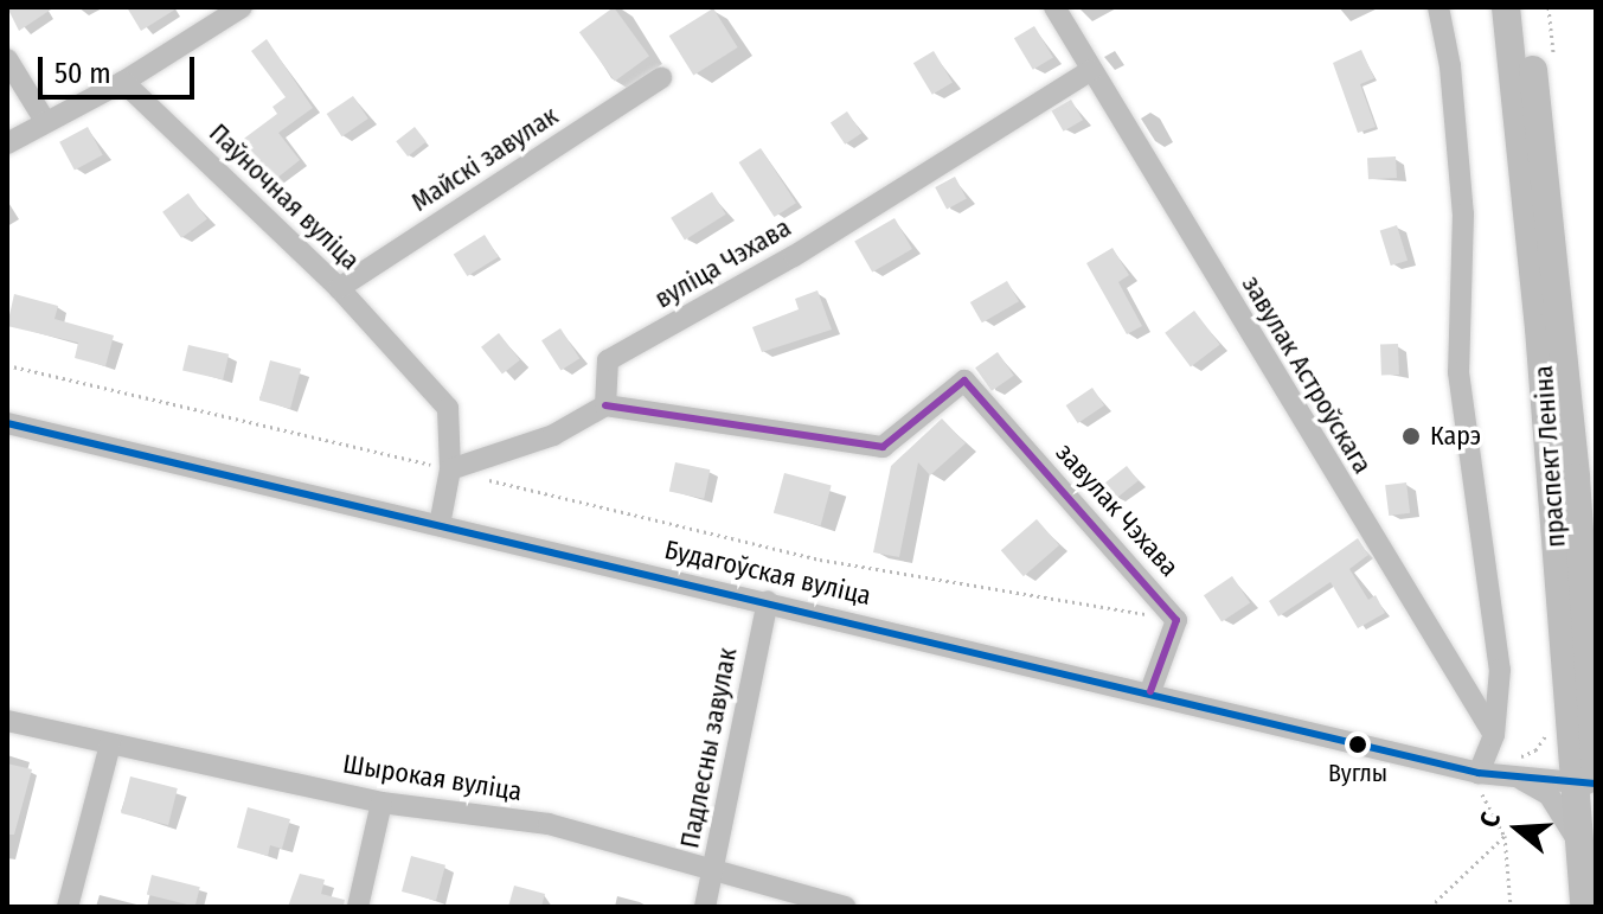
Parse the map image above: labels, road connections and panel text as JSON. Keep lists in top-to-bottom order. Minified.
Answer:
{"streets":{"main road":["праспект Леніна"],"street":["Майскі завулак","Паўночная вуліца","вуліца Чэхава","завулак Астроўскага","завулак Чэхава","Будагоўская вуліца","Падлесны завулак","Шырокая вуліца"]},"crossings":[["Майскі завулак","Паўночная вуліца"],["вуліца Чэхава","завулак Астроўскага"],["вуліца Чэхава","завулак Чэхава"],["праспект Леніна","Будагоўская вуліца"],["Будагоўская вуліца","Падлесны завулак"],["Падлесны завулак","Шырокая вуліца"]],"places":["Карэ","Вуглы"],"scale_bar":"50 m","north":"left"}
